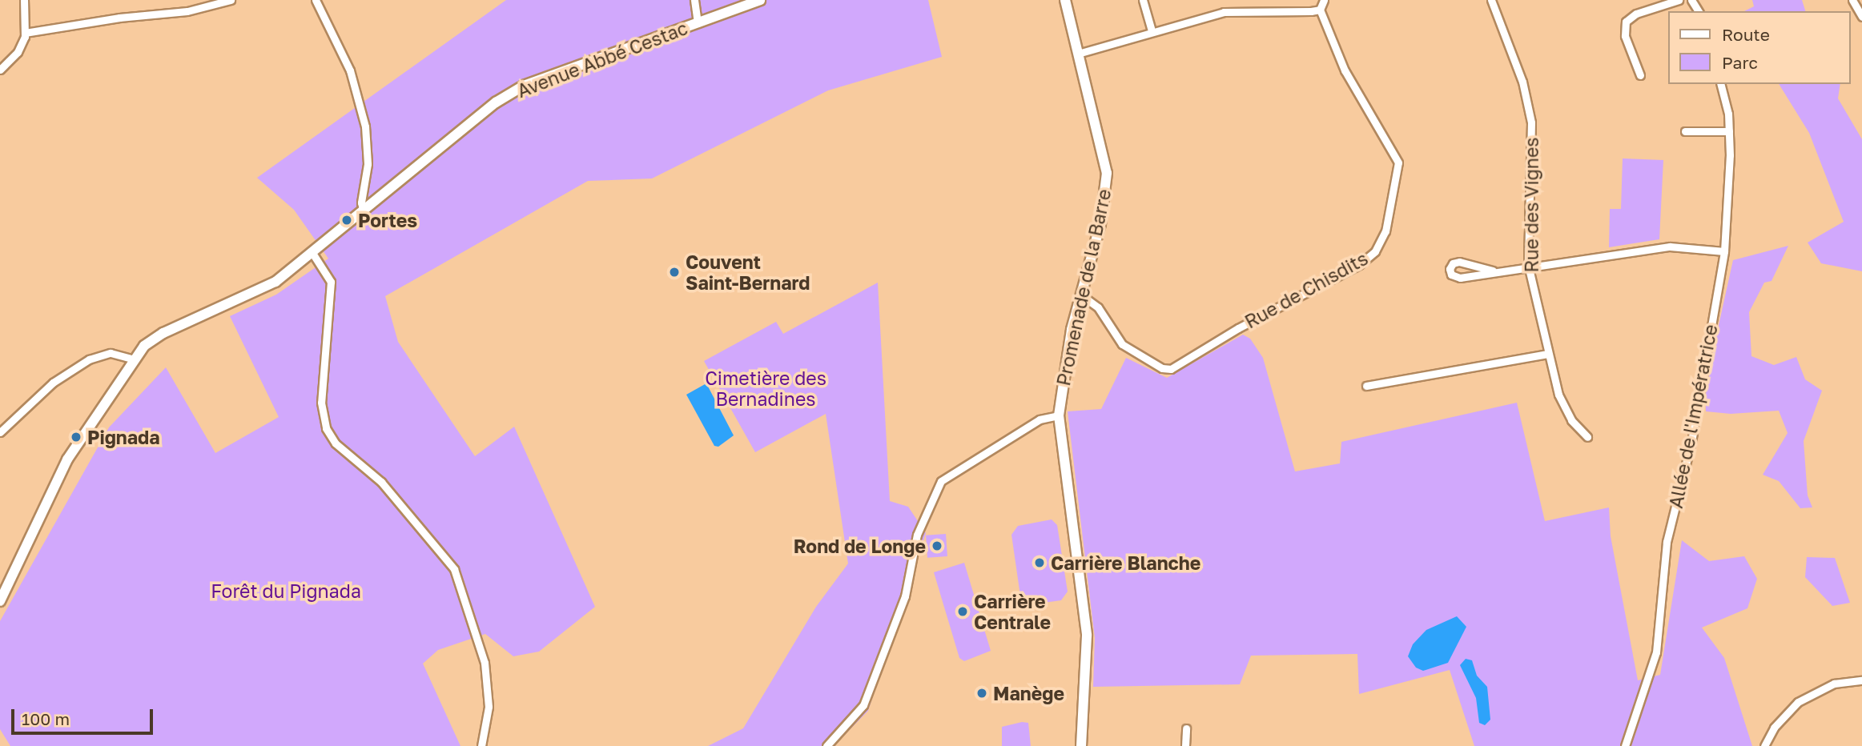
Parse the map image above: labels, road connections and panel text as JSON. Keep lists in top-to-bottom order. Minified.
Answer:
{"streets":{"street":["Avenue Abbé Cestac","Rue des Vignes","Promenade de la Barre","Rue de Chisdits","Allée de l'Impératrice"]},"crossings":[["Promenade de la Barre","Rue de Chisdits"]],"parks":["Cimetière des Bernadines","Forêt du Pignada"],"places":["Portes","Couvent Saint-Bernard","Pignada","Rond de Longe","Carrière Blanche","Carrière Centrale","Manège"],"legend":["Route","Parc"],"scale_bar":"100 m"}
